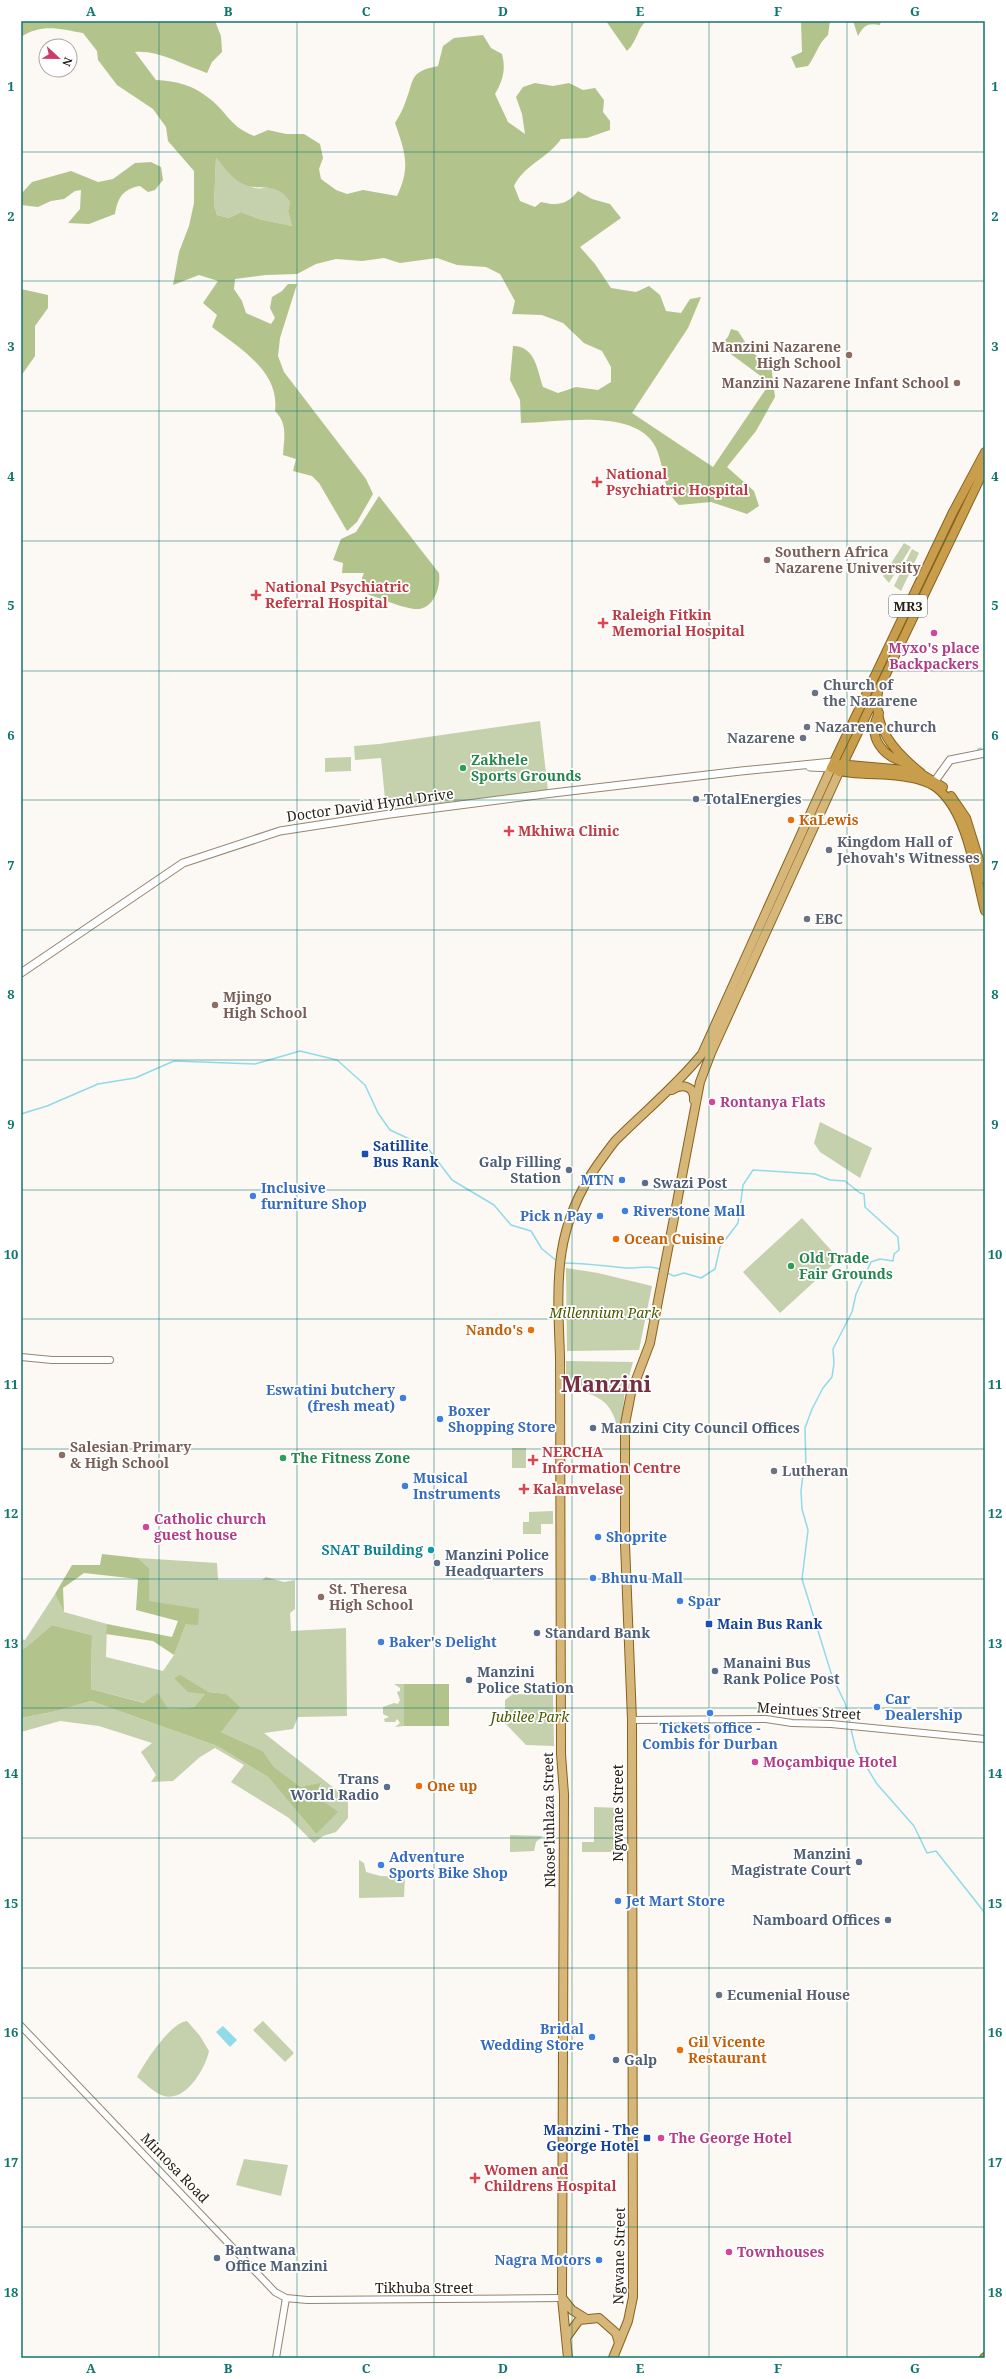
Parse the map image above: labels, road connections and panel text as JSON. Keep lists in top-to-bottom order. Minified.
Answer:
{"streets":{"highway":["MR3"],"main road":["Doctor David Hynd Drive","Ngwane Street","Nkose'luhlaza Street"],"street":["Meintues Street","Mimosa Road","Tikhuba Street"]},"crossings":[["MR3","Doctor David Hynd Drive"],["Meintues Street","Ngwane Street"],["Nkose'luhlaza Street","Tikhuba Street"],["Mimosa Road","Tikhuba Street"]],"districts":["Manzini"],"parks":["Millennium Park","Jubilee Park"],"places":{"other":["Manzini Nazarene High School","Manzini Nazarene Infant School","Southern Africa Nazarene University","Myxo's place Backpackers","Church of the Nazarene","Nazarene church","Nazarene","Zakhele Sports Grounds","TotalEnergies","KaLewis","Kingdom Hall of Jehovah's Witnesses","EBC","Mjingo High School","Rontanya Flats","Galp Filling Station","MTN","Swazi Post","Inclusive furniture Shop","Riverstone Mall","Pick n Pay","Ocean Cuisine","Old Trade Fair Grounds","Nando's","Eswatini butchery (fresh meat)","Boxer Shopping Store","Manzini City Council Offices","Salesian Primary & High School","The Fitness Zone","Lutheran","Musical Instruments","Catholic church guest house","Shoprite","SNAT Building","Manzini Police Headquarters","Bhunu Mall","St. Theresa High School","Spar","Standard Bank","Baker's Delight","Manaini Bus Rank Police Post","Manzini Police Station","Car Dealership","Tickets office - Combis for Durban","Moçambique Hotel","One up","Trans World Radio","Manzini Magistrate Court","Adventure Sports Bike Shop","Jet Mart Store","Namboard Offices","Ecumenial House","Bridal Wedding Store","Gil Vicente Restaurant","Galp","The George Hotel","Townhouses","Bantwana Office Manzini","Nagra Motors"],"health":["National Psychiatric Hospital","National Psychiatric Referral Hospital","Raleigh Fitkin Memorial Hospital","Mkhiwa Clinic","NERCHA Information Centre","Kalamvelase","Women and Childrens Hospital"],"transit":["Satillite Bus Rank","Main Bus Rank","Manzini - The George Hotel"]},"north":"right","grid":{"columns":["A","B","C","D","E","F","G"],"rows":["1","2","3","4","5","6","7","8","9","10","11","12","13","14","15","16","17","18"]}}
